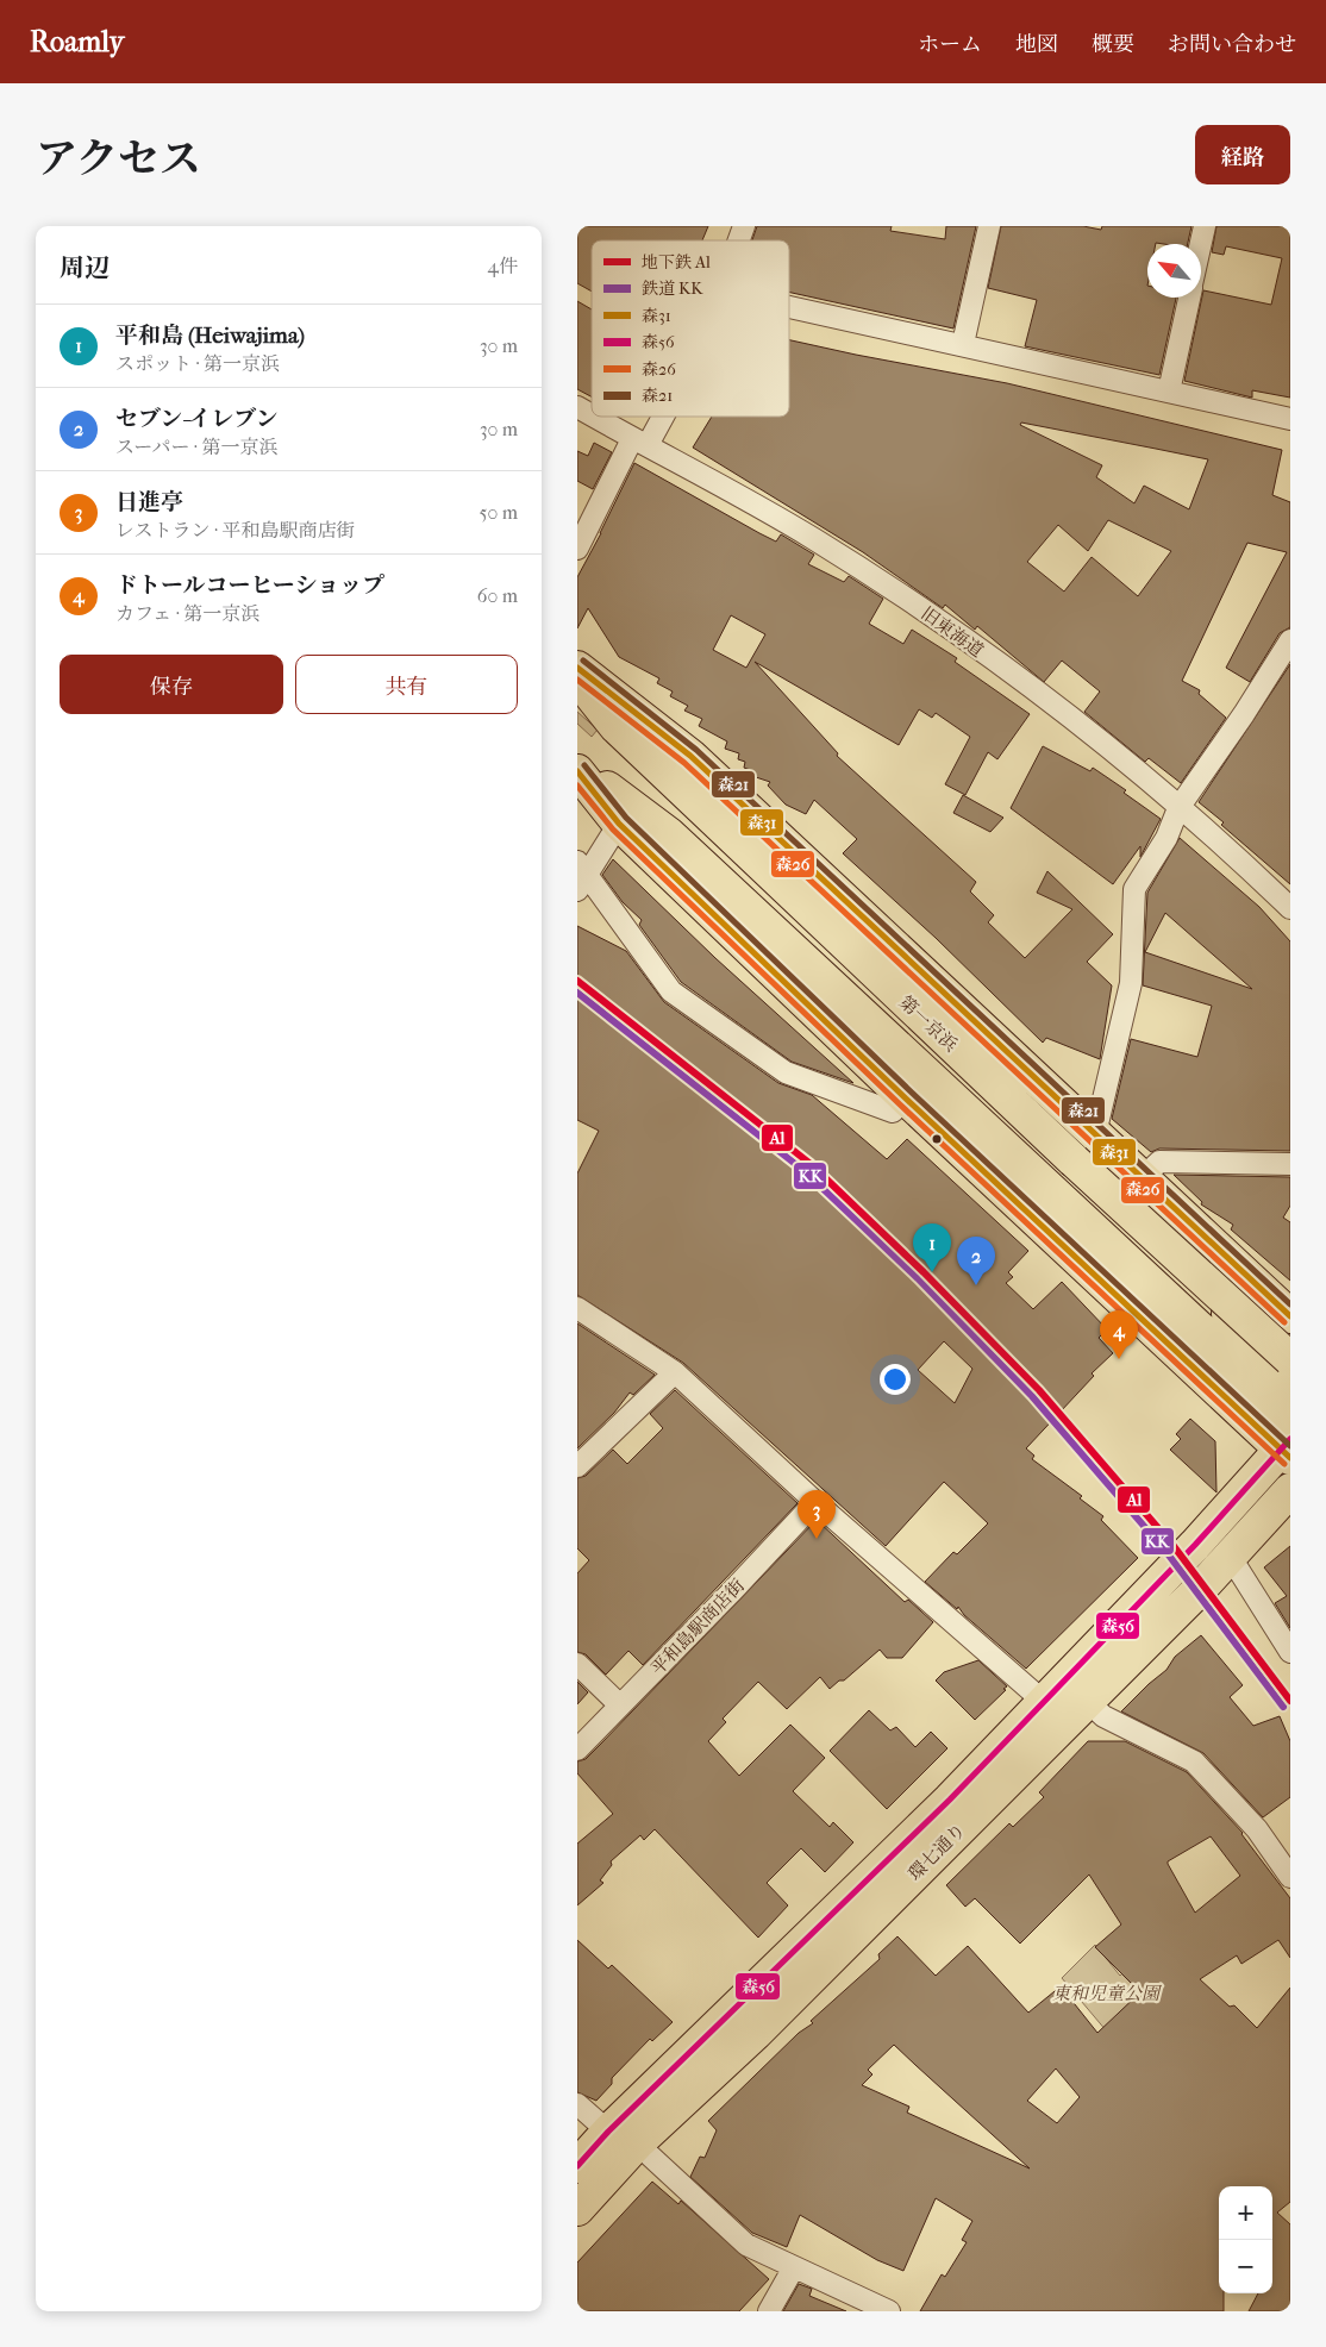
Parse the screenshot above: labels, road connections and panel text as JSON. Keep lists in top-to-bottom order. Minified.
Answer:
{"streets":{"main road":["第一京浜","環七通り"],"street":["旧東海道","平和島駅商店街"]},"parks":["東和児童公園"],"lines":["transit line 森21","transit line 森31","transit line 森26","metro line Al","rail line KK","transit line 森56"],"legend":["地下鉄 Al","鉄道 KK","森31","森56","森26","森21"],"north":"top left","page":{"header":"Roamly","nav":["ホーム","地図","概要","お問い合わせ"],"title":"アクセス","buttons":["経路",["保存","共有"]],"heading":["周辺","4件"],"list":[{"mark":"1","name":"平和島 (Heiwajima)","note":"スポット · 第一京浜","value":"30 m"},{"mark":"2","name":"セブン-イレブン","note":"スーパー · 第一京浜","value":"30 m"},{"mark":"3","name":"日進亭","note":"レストラン · 平和島駅商店街","value":"50 m"},{"mark":"4","name":"ドトールコーヒーショップ","note":"カフェ · 第一京浜","value":"60 m"}],"pins":["1","2","4","3"],"map_buttons":["+","−"]}}
